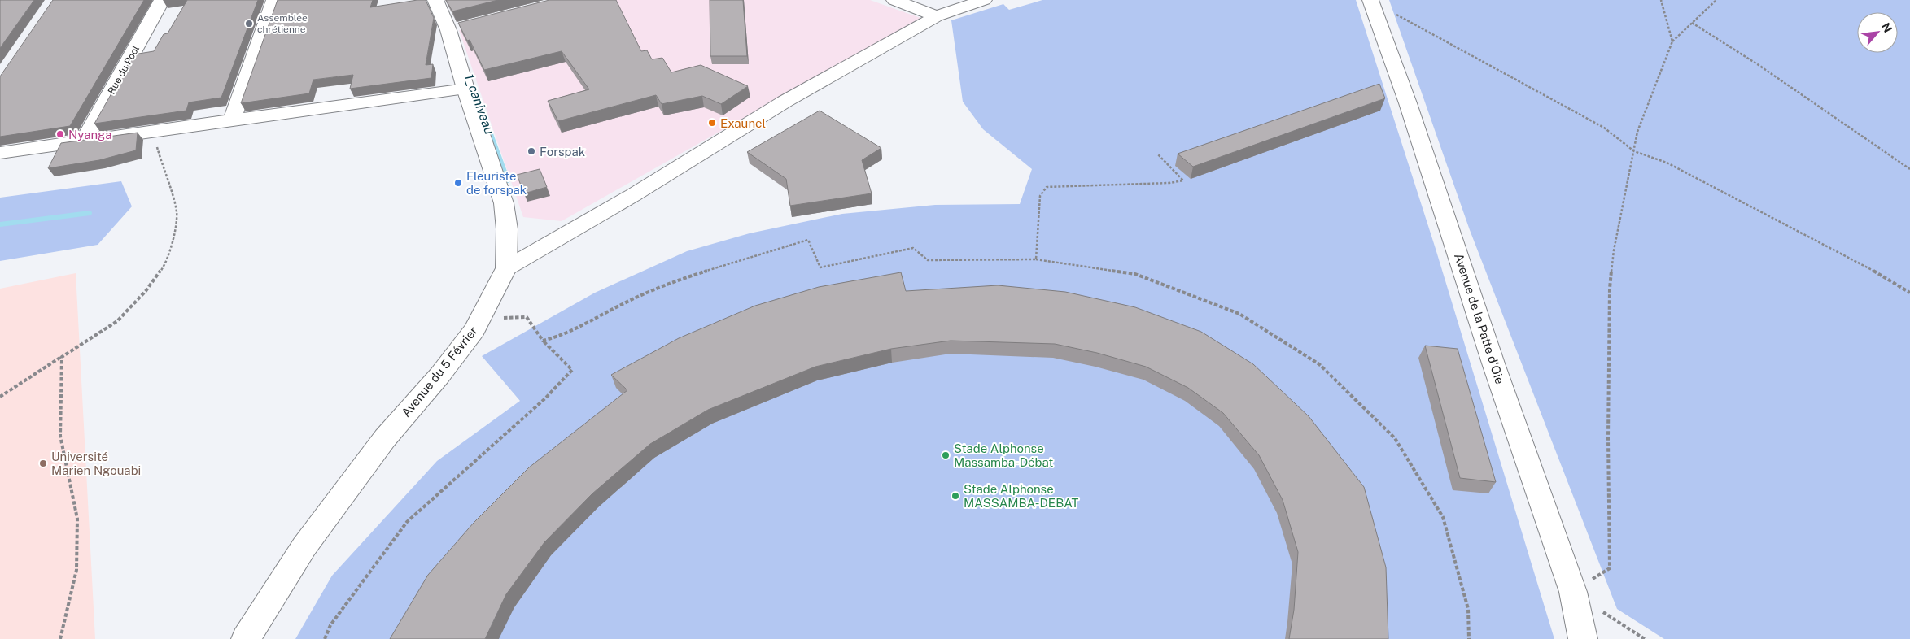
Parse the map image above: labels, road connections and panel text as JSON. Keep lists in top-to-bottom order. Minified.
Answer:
{"streets":{"street":["Rue du Pool","Avenue de la Patte d'Oie","Avenue du 5 Février"]},"water":["1_caniveau"],"places":["Assemblée chrétienne","Exaunel","Nyanga","Forspak","Fleuriste de forspak","Stade Alphonse Massamba-Débat","Université Marien Ngouabi","Stade Alphonse MASSAMBA-DEBAT"],"north":"top right"}
